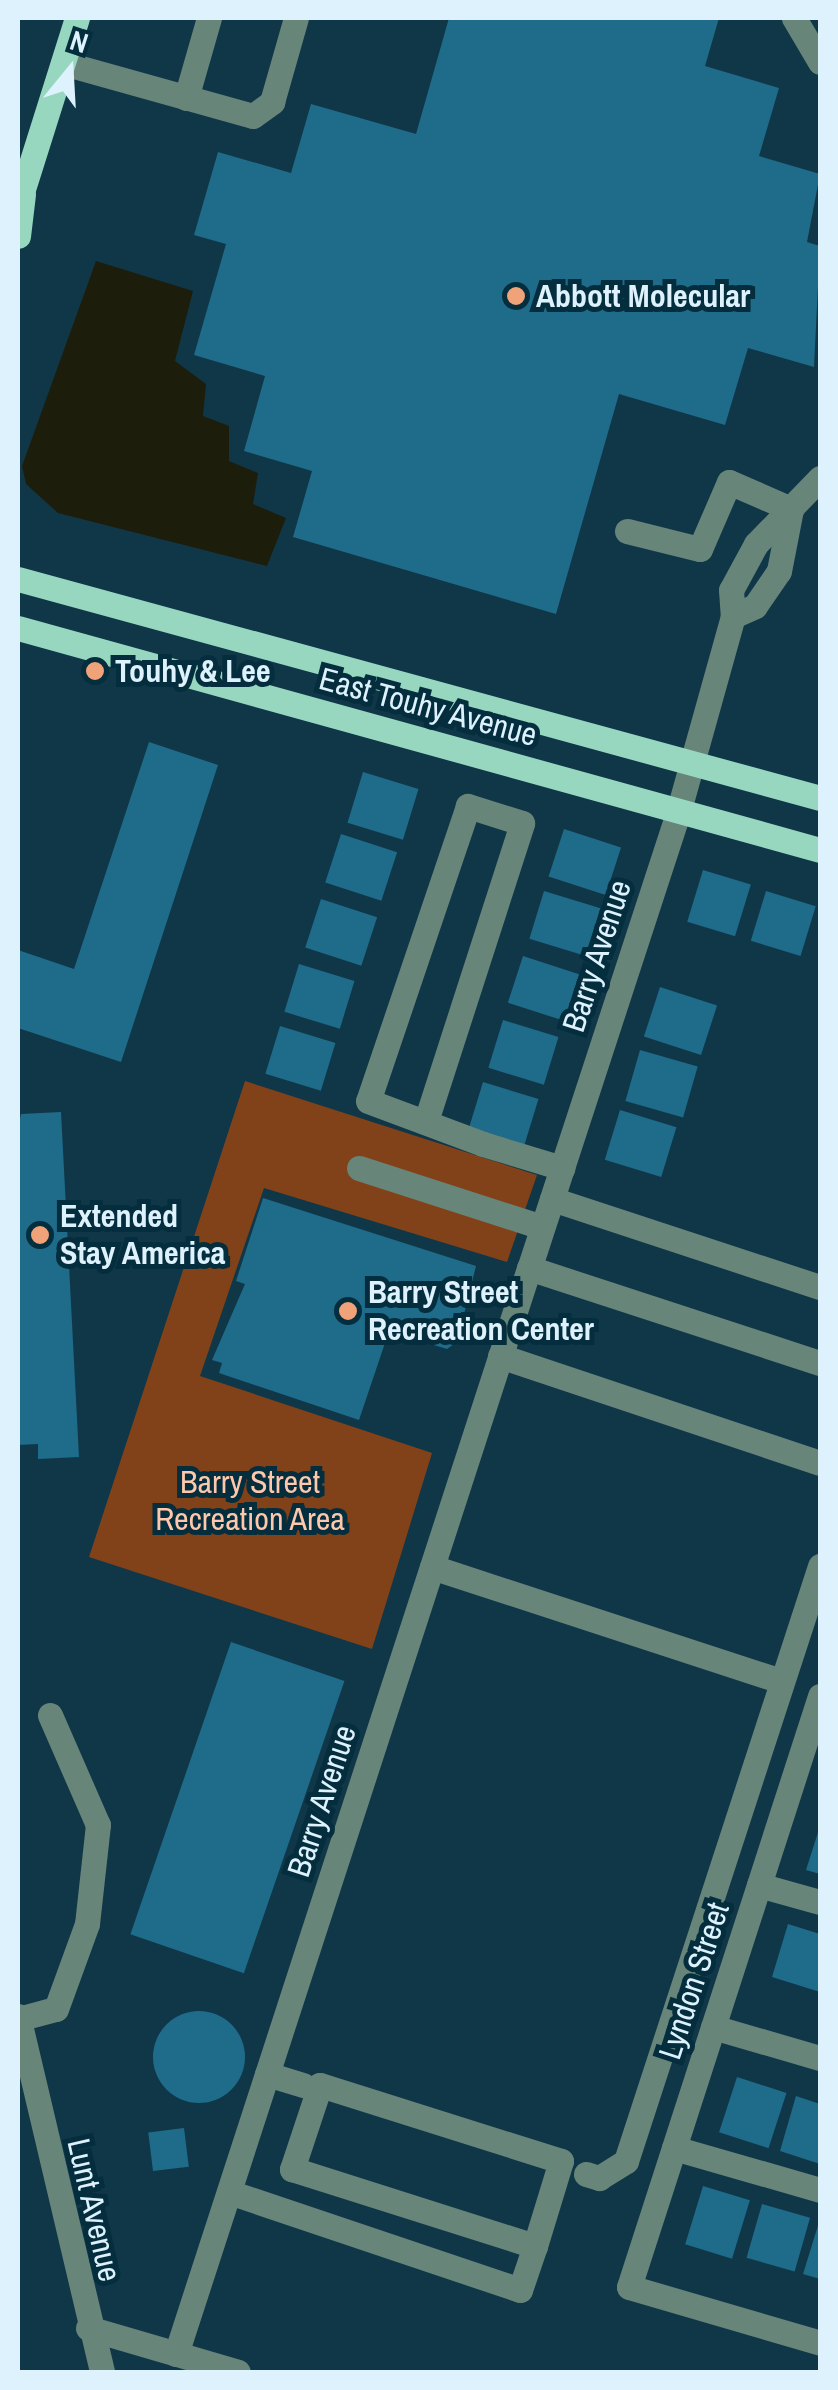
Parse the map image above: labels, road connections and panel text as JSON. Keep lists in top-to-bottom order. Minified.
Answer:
{"streets":{"main road":["East Touhy Avenue"],"street":["Barry Avenue","Lyndon Street","Lunt Avenue"]},"crossings":[["East Touhy Avenue","Barry Avenue"],["Barry Avenue","Lunt Avenue"]],"parks":["Barry Street Recreation Area"],"places":["Abbott Molecular","Touhy & Lee","Extended Stay America","Barry Street Recreation Center"],"north":"top"}
